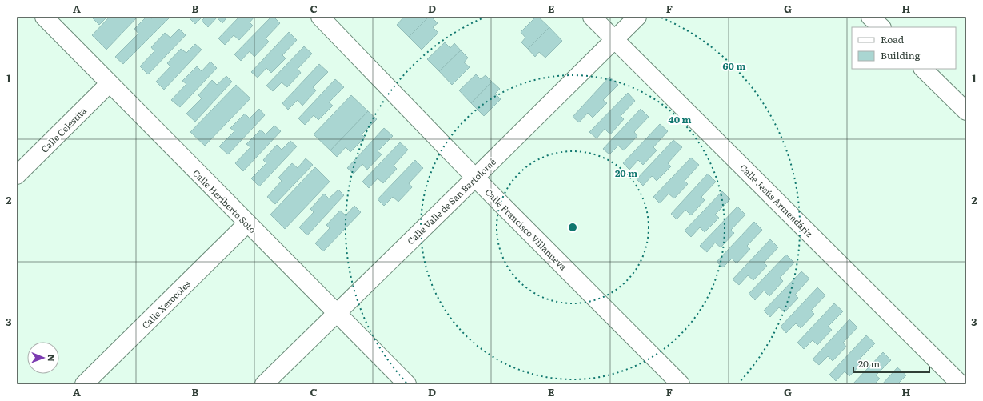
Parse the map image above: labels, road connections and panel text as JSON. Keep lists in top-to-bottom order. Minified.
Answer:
{"streets":{"street":["Calle Celestita","Calle Jesús Armendáriz","Calle Heriberto Soto","Calle Valle de San Bartolomé","Calle Francisco Villanueva","Calle Xerocoles"]},"crossings":[["Calle Celestita","Calle Heriberto Soto"],["Calle Jesús Armendáriz","Calle Valle de San Bartolomé"],["Calle Heriberto Soto","Calle Valle de San Bartolomé"],["Calle Heriberto Soto","Calle Xerocoles"],["Calle Valle de San Bartolomé","Calle Francisco Villanueva"]],"legend":["Road","Building"],"scale_bar":"20 m","north":"right","grid":{"columns":["A","B","C","D","E","F","G","H"],"rows":["1","2","3"]},"rings":["60 m","40 m","20 m"]}
